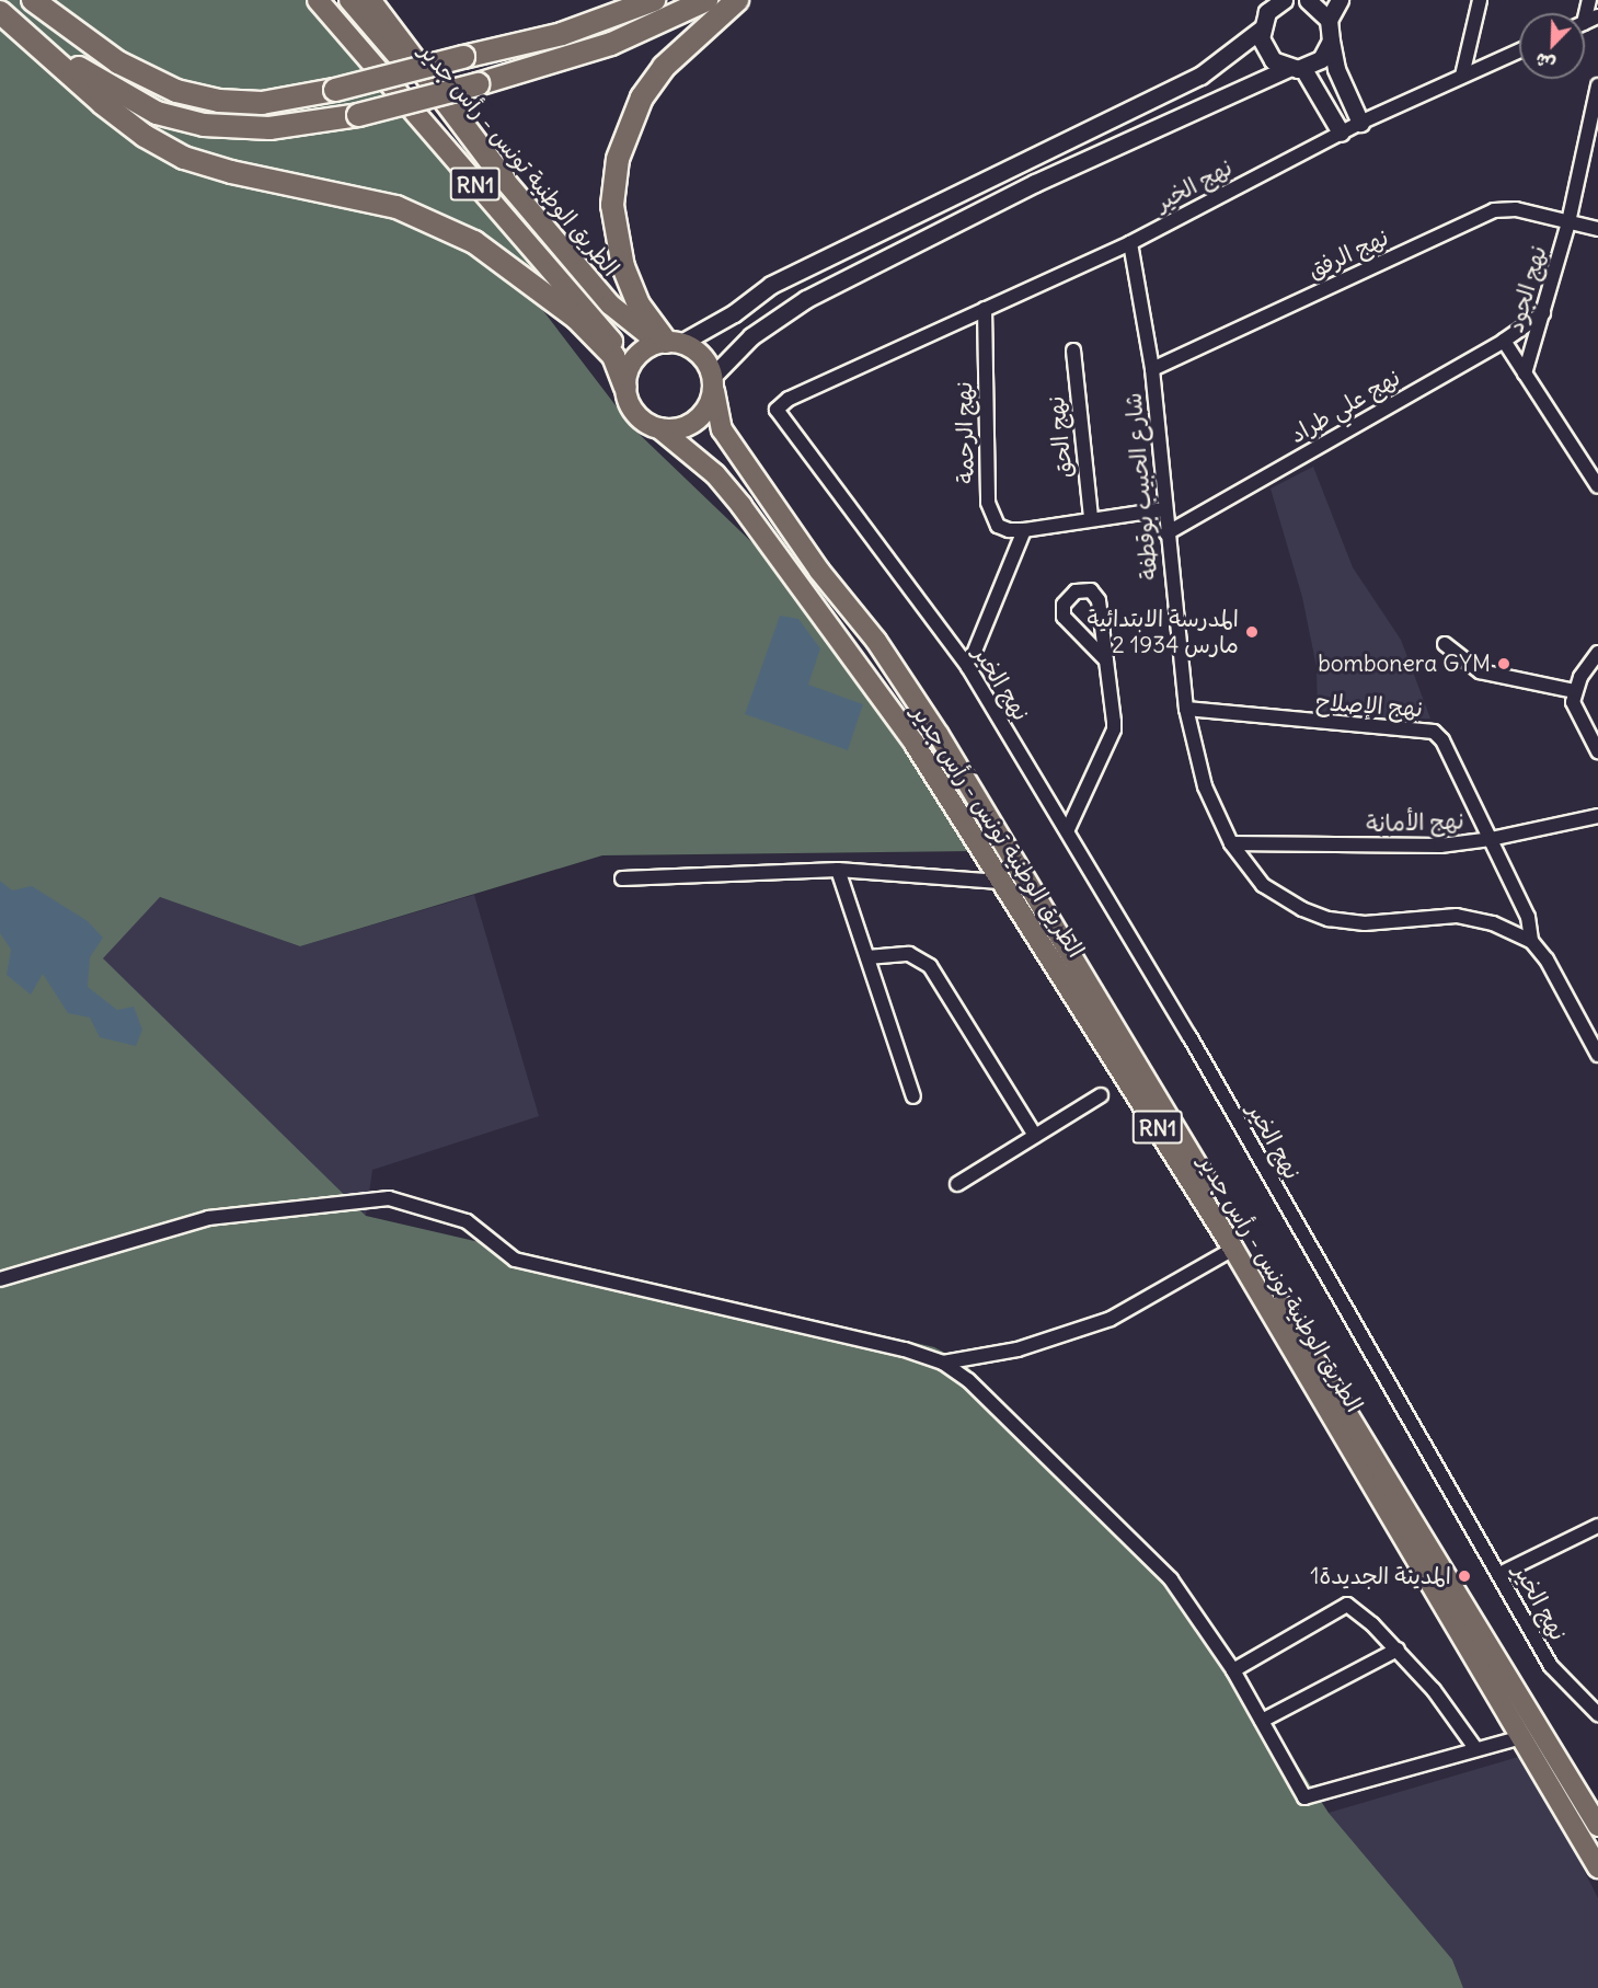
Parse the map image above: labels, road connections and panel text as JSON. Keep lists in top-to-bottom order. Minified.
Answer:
{"streets":{"main road":["الطريق الوطنية تونس - رأس جدير","RN1"],"street":["نهج الخير","نهج الرفق","نهج الجود","نهج علي طراد","نهج الرحمة","نهج الحق","شارع الحبيب بوقطفة","نهج الإصلاح","نهج الأمانة"]},"crossings":[["الطريق الوطنية تونس - رأس جدير","RN1"],["نهج الخير","نهج الرحمة"],["نهج الخير","شارع الحبيب بوقطفة"],["نهج الرفق","نهج الجود"],["نهج الرفق","شارع الحبيب بوقطفة"],["نهج الجود","نهج علي طراد"],["نهج علي طراد","شارع الحبيب بوقطفة"],["شارع الحبيب بوقطفة","نهج الإصلاح"],["شارع الحبيب بوقطفة","نهج الأمانة"],["نهج الإصلاح","نهج الأمانة"]],"places":["المدرسة الابتدائية 2 مارس 1934","bombonera GYM","المدينة الجديدة1"],"north":"bottom left"}
